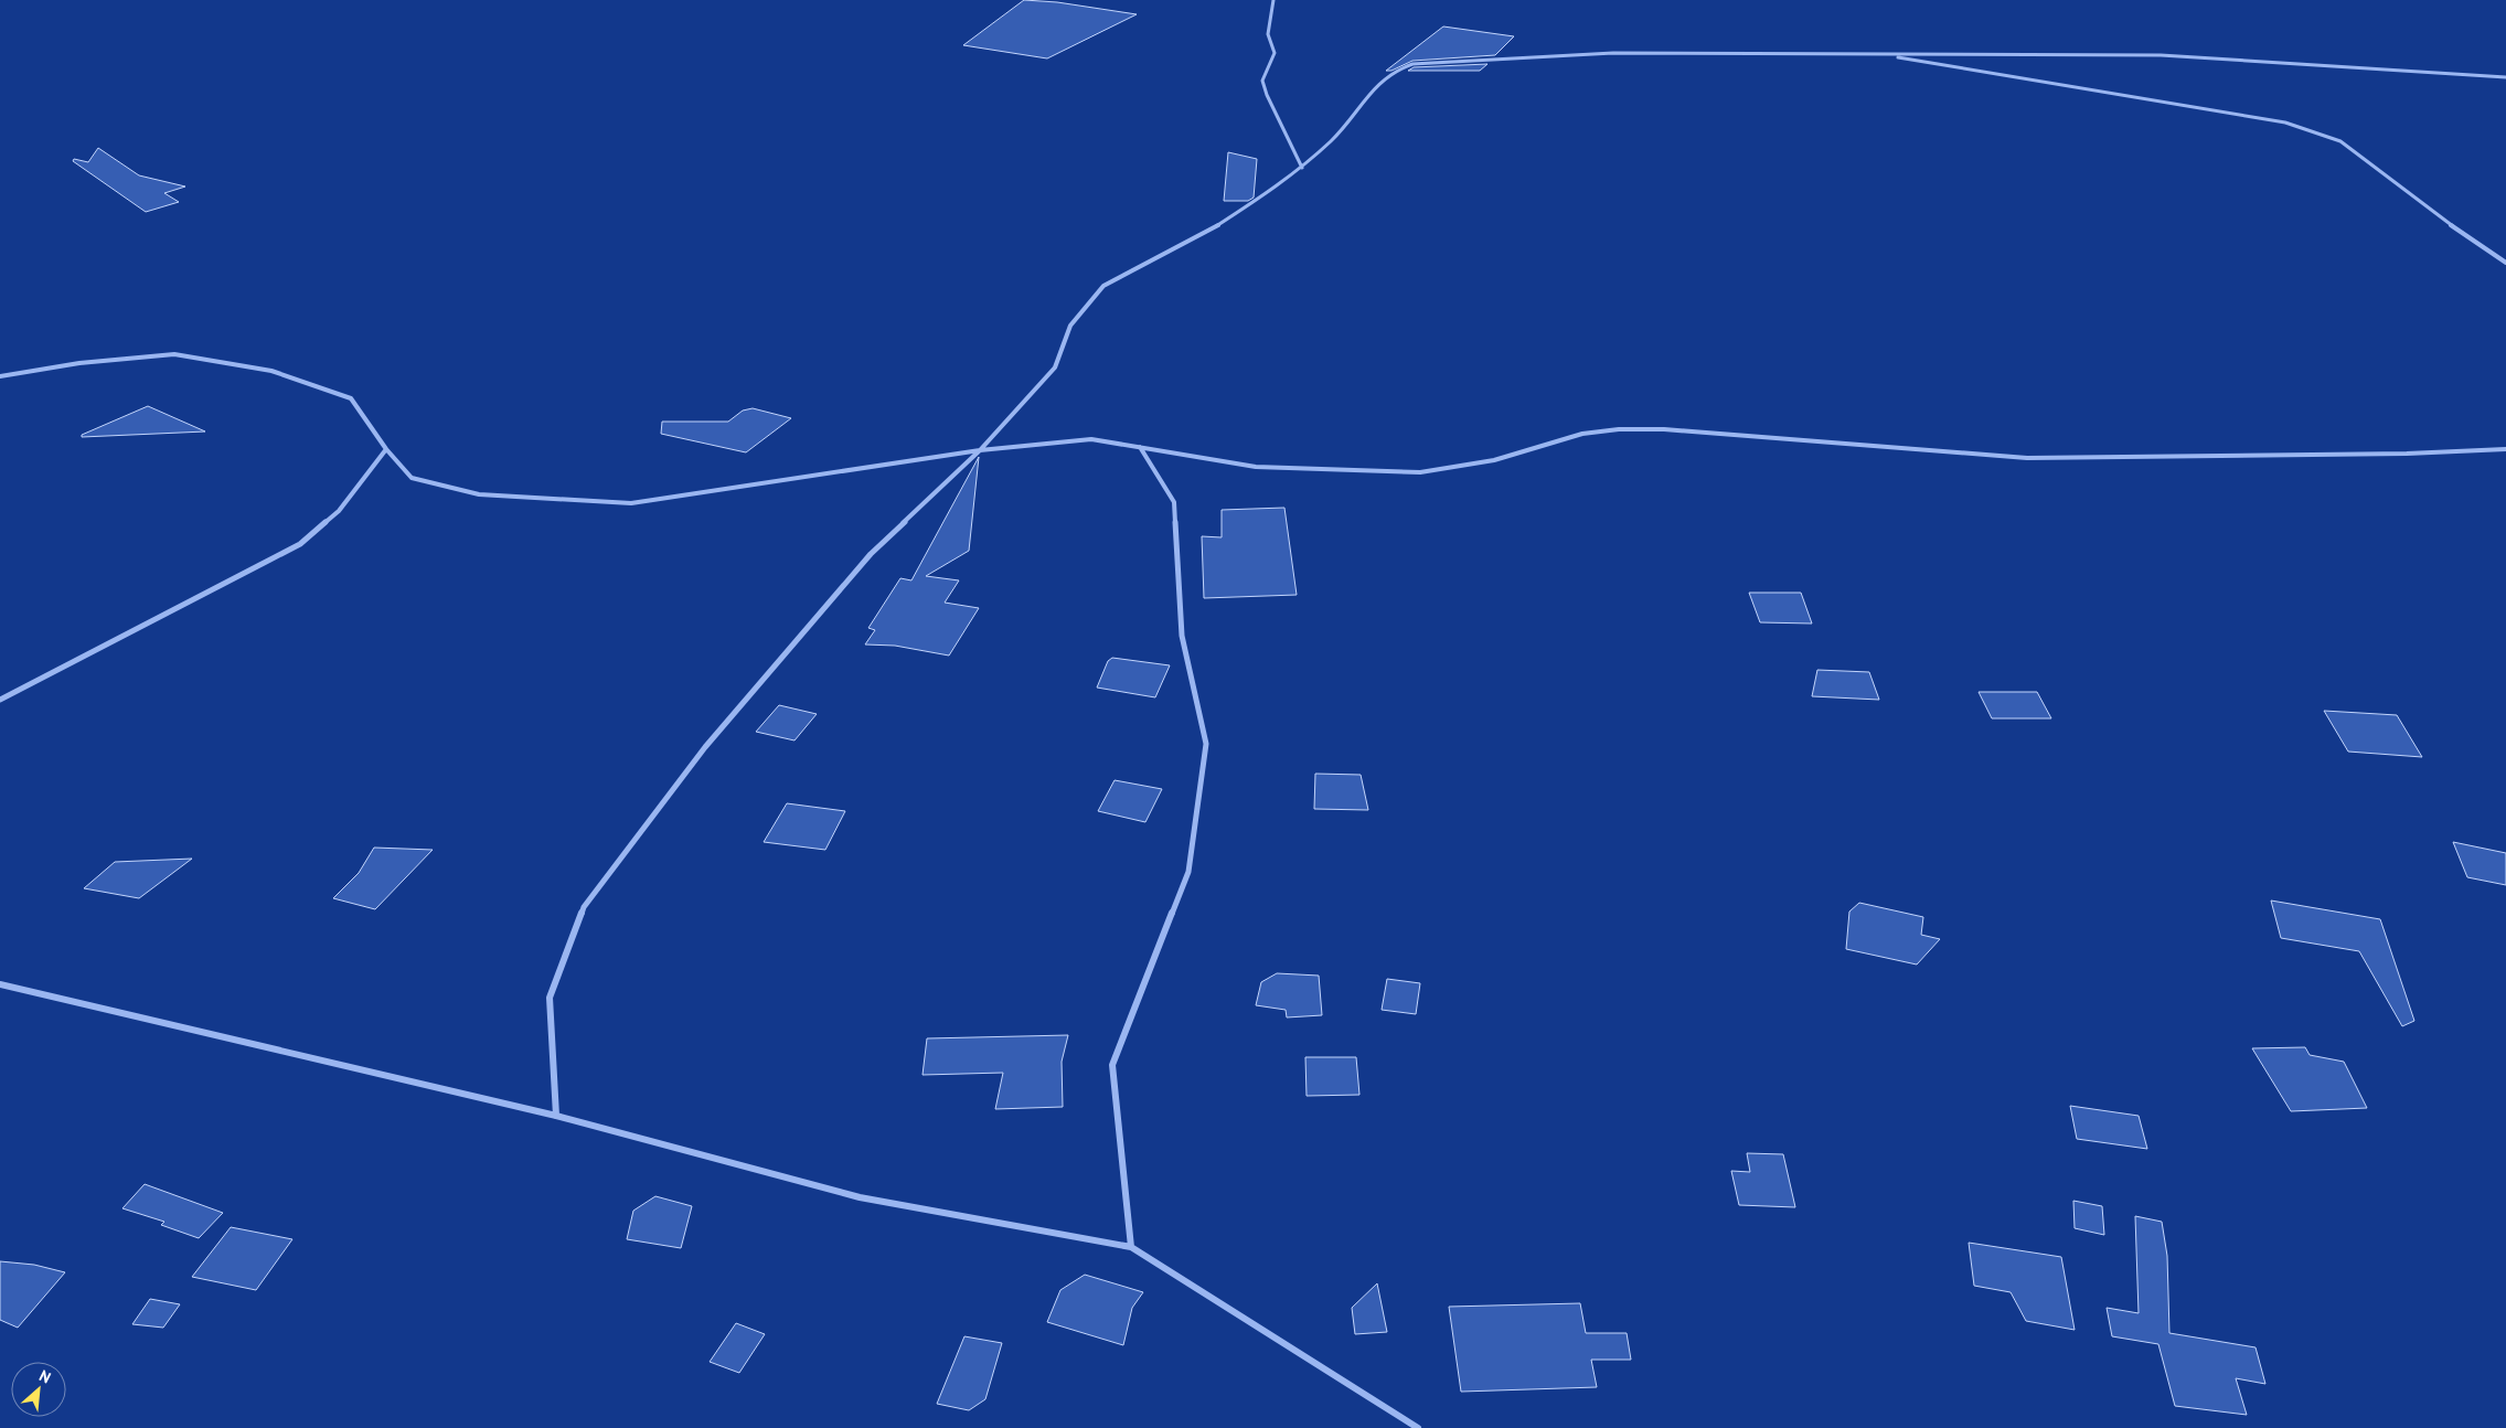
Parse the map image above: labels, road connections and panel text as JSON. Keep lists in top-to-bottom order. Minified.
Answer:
{"north":"top right"}
